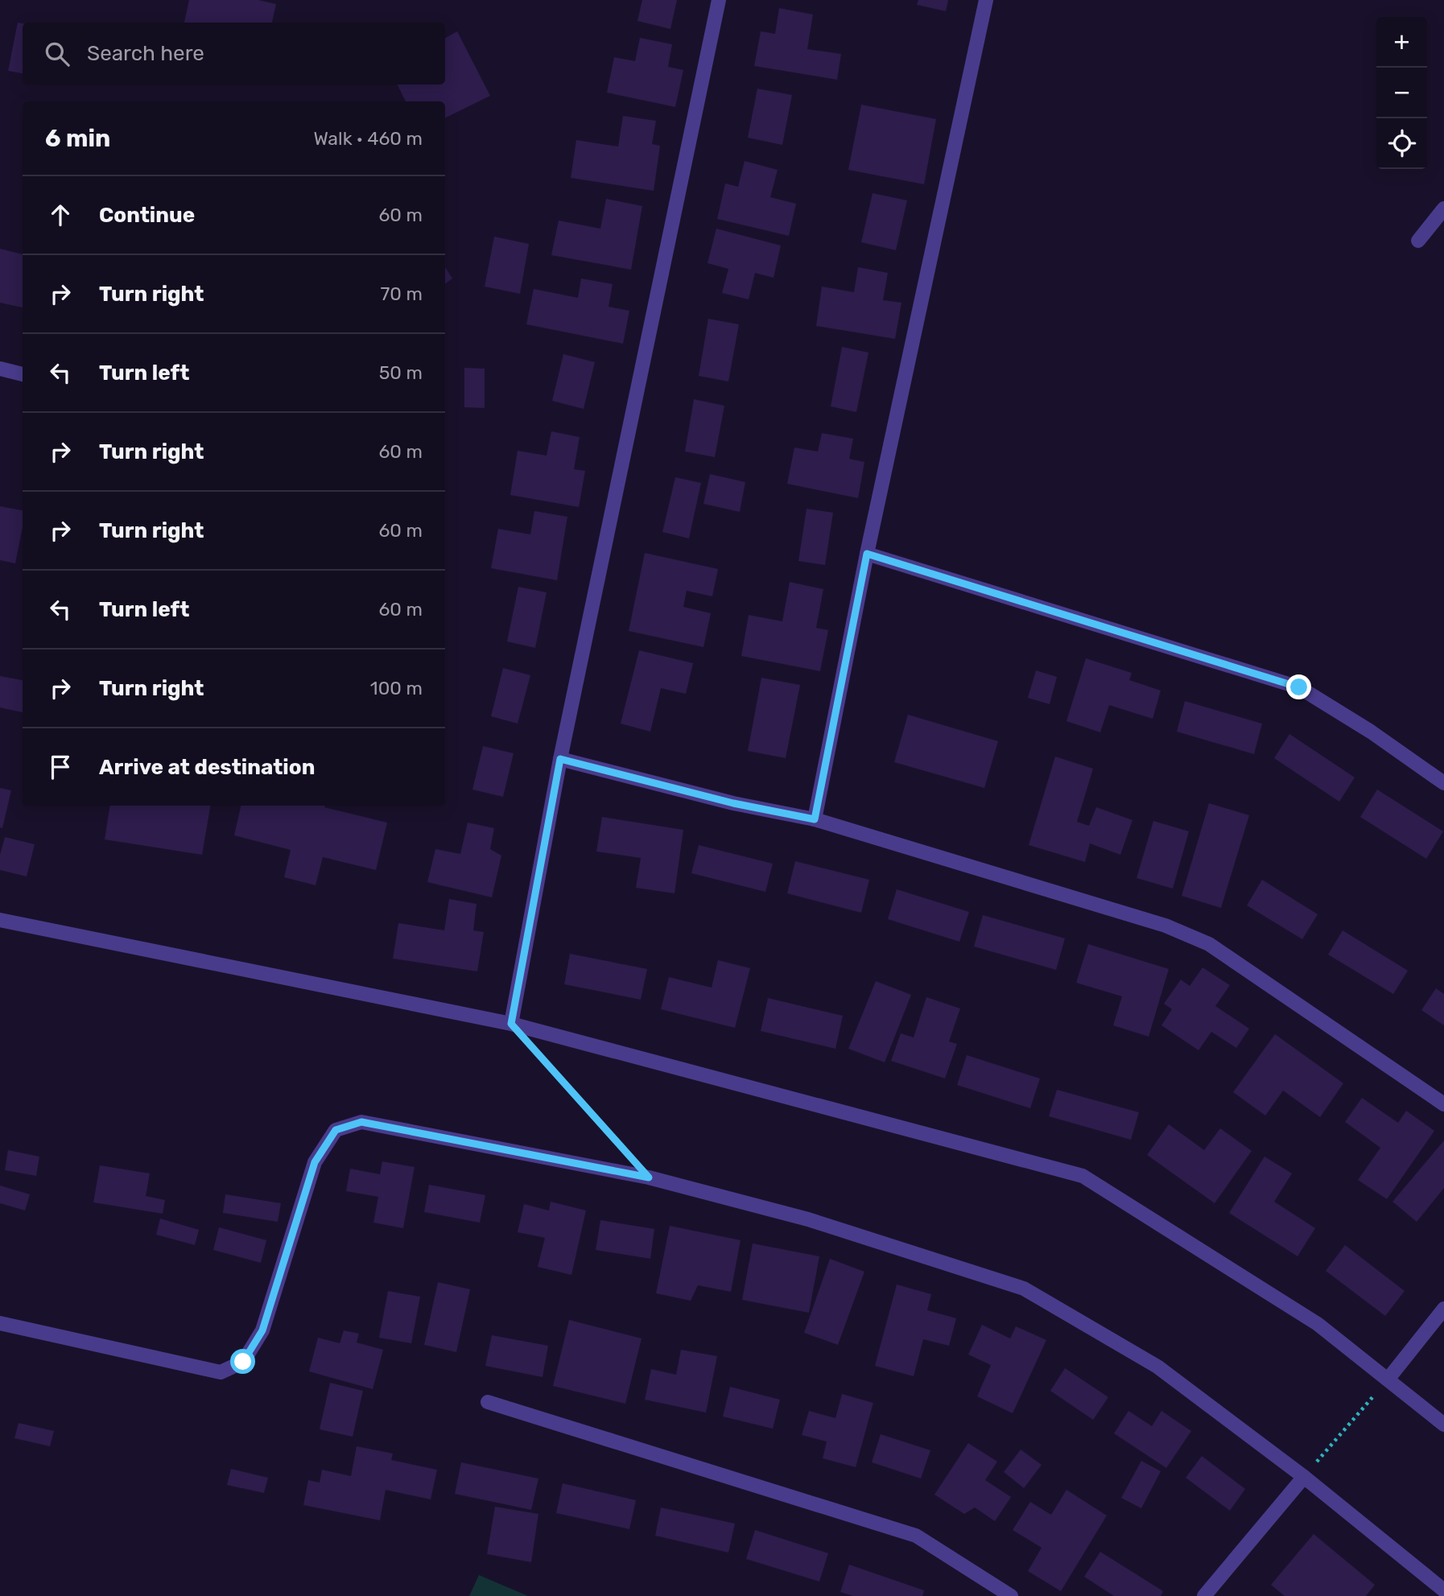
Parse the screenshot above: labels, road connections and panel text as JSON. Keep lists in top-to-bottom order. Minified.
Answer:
{"page":{"map_buttons":["+","−"],"search":"Search here","heading":["6 min","Walk · 460 m"],"list":[["Continue","60 m"],["Turn right","70 m"],["Turn left","50 m"],["Turn right","60 m"],["Turn right","60 m"],["Turn left","60 m"],["Turn right","100 m"],"Arrive at destination"]}}
